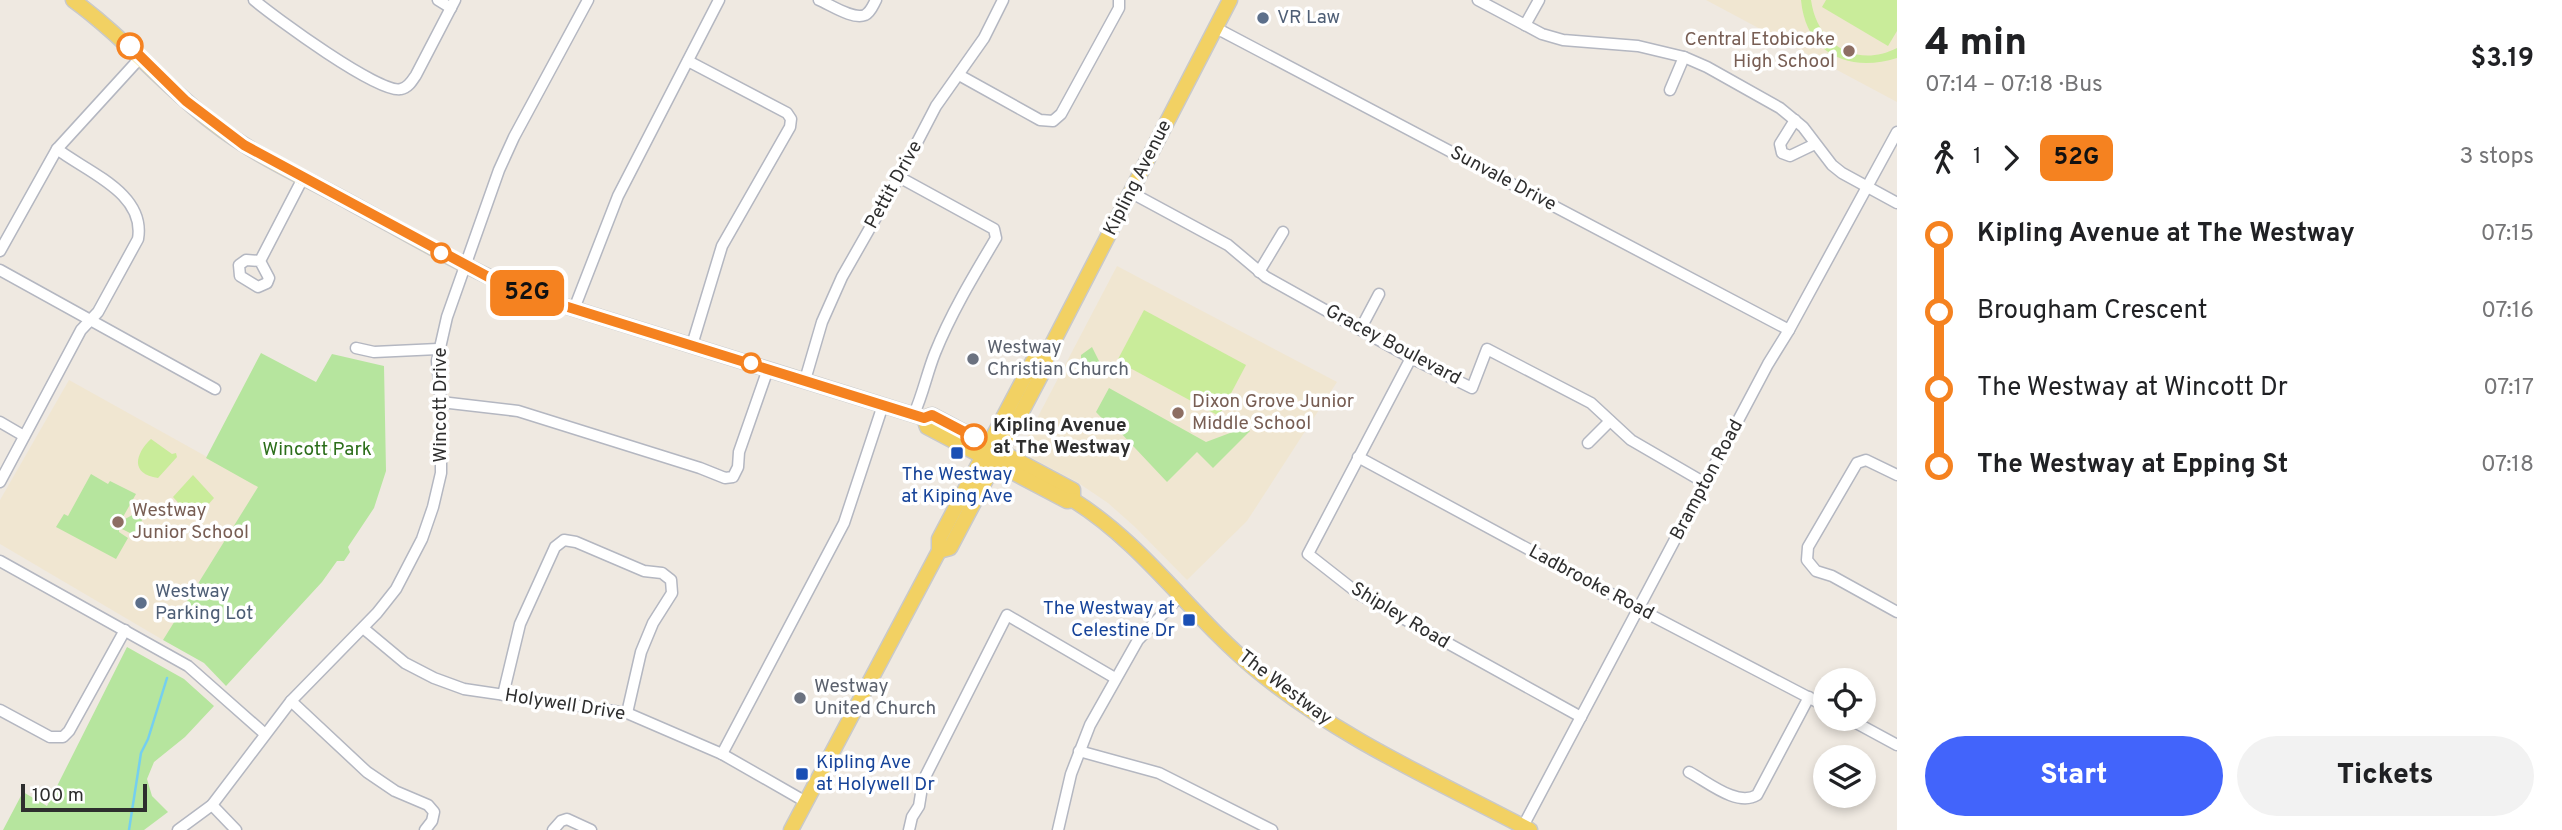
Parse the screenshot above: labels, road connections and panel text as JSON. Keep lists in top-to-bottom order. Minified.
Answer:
{"streets":{"main road":["Kipling Avenue","The Westway"],"street":["Sunvale Drive","Pettit Drive","Gracey Boulevard","Wincott Drive","Brampton Road","Ladbrooke Road","Shipley Road","Holywell Drive"]},"crossings":[["Kipling Avenue","Sunvale Drive"],["Kipling Avenue","Gracey Boulevard"],["Kipling Avenue","The Westway"],["Kipling Avenue","Holywell Drive"],["Sunvale Drive","Brampton Road"],["Pettit Drive","The Westway"],["Gracey Boulevard","Brampton Road"],["Gracey Boulevard","Shipley Road"],["Wincott Drive","The Westway"],["Wincott Drive","Holywell Drive"],["Brampton Road","Ladbrooke Road"],["Brampton Road","Shipley Road"],["Brampton Road","The Westway"],["Ladbrooke Road","Shipley Road"]],"parks":["Wincott Park"],"places":{"other":["VR Law","Central Etobicoke High School","Westway Christian Church","Dixon Grove Junior Middle School","Kipling Avenue at The Westway","Westway Junior School","Westway Parking Lot","Westway United Church"],"transit":["The Westway at Kiping Ave","The Westway at Celestine Dr","Kipling Ave at Holywell Dr"]},"lines":["bus line 52G"],"scale_bar":"100 m","page":{"on_map":"52G","heading":["4 min","07:14 – 07:18 · Bus","$3.19"],"legs":["1","52G","3 stops"],"list":[{"name":"Kipling Avenue at The Westway","value":"07:15"},{"name":"Brougham Crescent","value":"07:16"},{"name":"The Westway at Wincott Dr","value":"07:17"},{"name":"The Westway at Epping St","value":"07:18"}],"buttons":["Start","Tickets"],"scale":"100 m"}}
